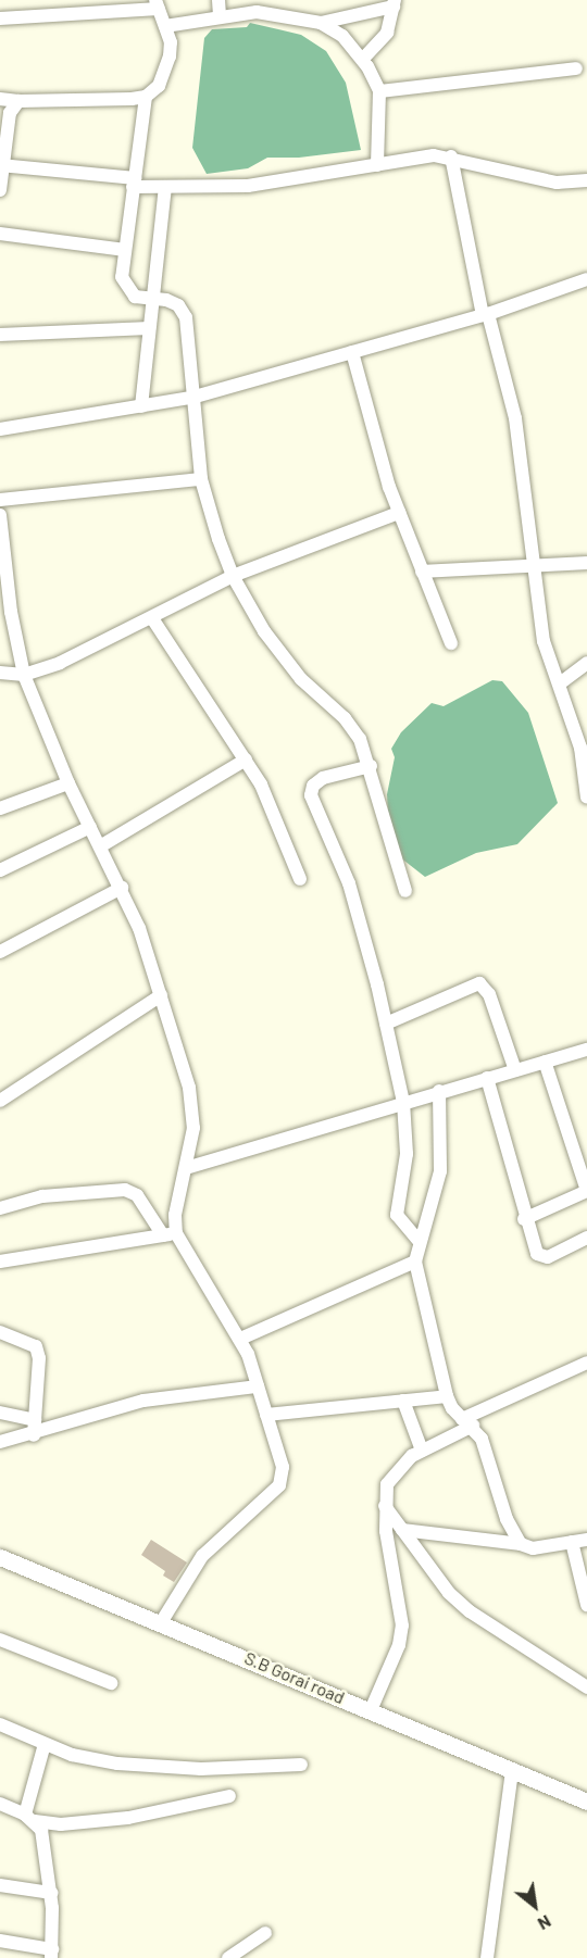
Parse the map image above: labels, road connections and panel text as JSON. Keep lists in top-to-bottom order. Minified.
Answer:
{"streets":{"street":["S.B Gorai road"]},"north":"bottom right"}
